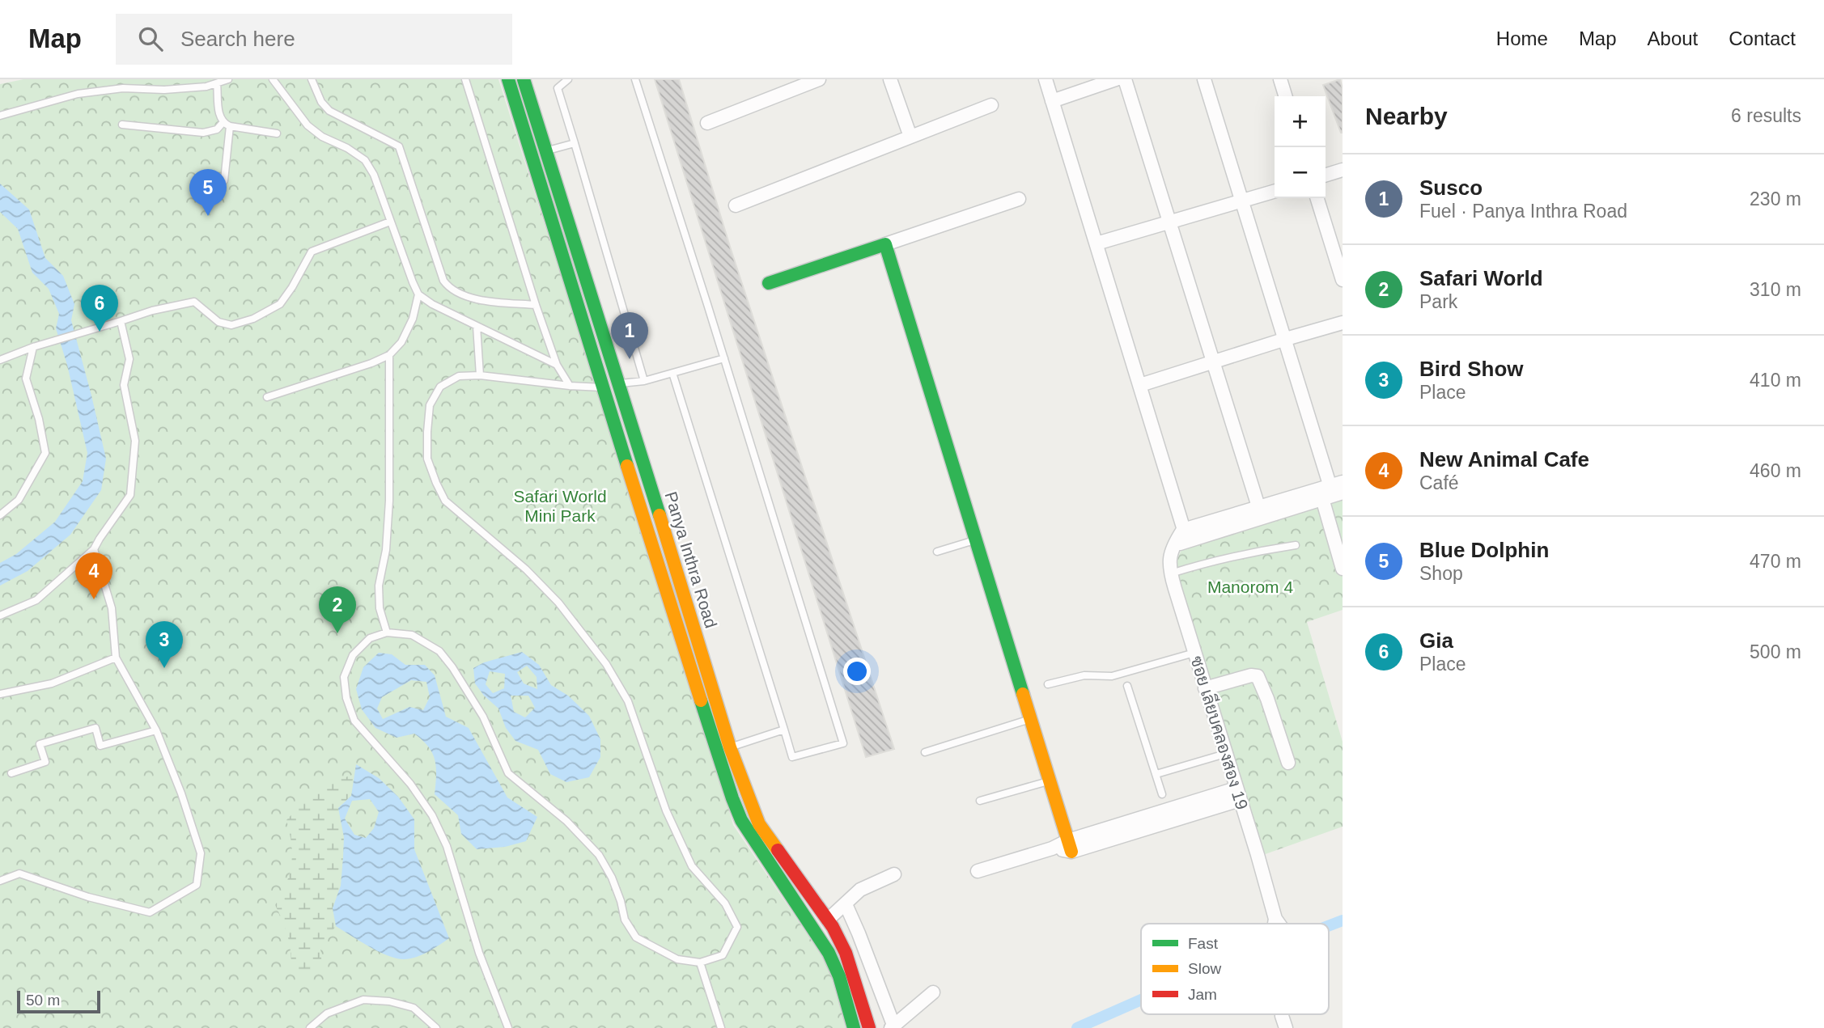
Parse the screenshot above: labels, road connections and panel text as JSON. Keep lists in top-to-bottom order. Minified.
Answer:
{"streets":{"street":["Panya Inthra Road","ซอย เลียบคลองสอง 19"]},"parks":["Safari World Mini Park","Manorom 4"],"legend":["Fast","Slow","Jam"],"scale_bar":"50 m","page":{"header":"Map","search":"Search here","nav":["Home","Map","About","Contact"],"heading":["Nearby","6 results"],"map_buttons":["+","−"],"list":[{"mark":"1","name":"Susco","note":"Fuel · Panya Inthra Road","value":"230 m"},{"mark":"2","name":"Safari World","note":"Park","value":"310 m"},{"mark":"3","name":"Bird Show","note":"Place","value":"410 m"},{"mark":"4","name":"New Animal Cafe","note":"Café","value":"460 m"},{"mark":"5","name":"Blue Dolphin","note":"Shop","value":"470 m"},{"mark":"6","name":"Gia","note":"Place","value":"500 m"}],"pins":["5","6","1","4","2","3"],"scale":"50 m"}}
